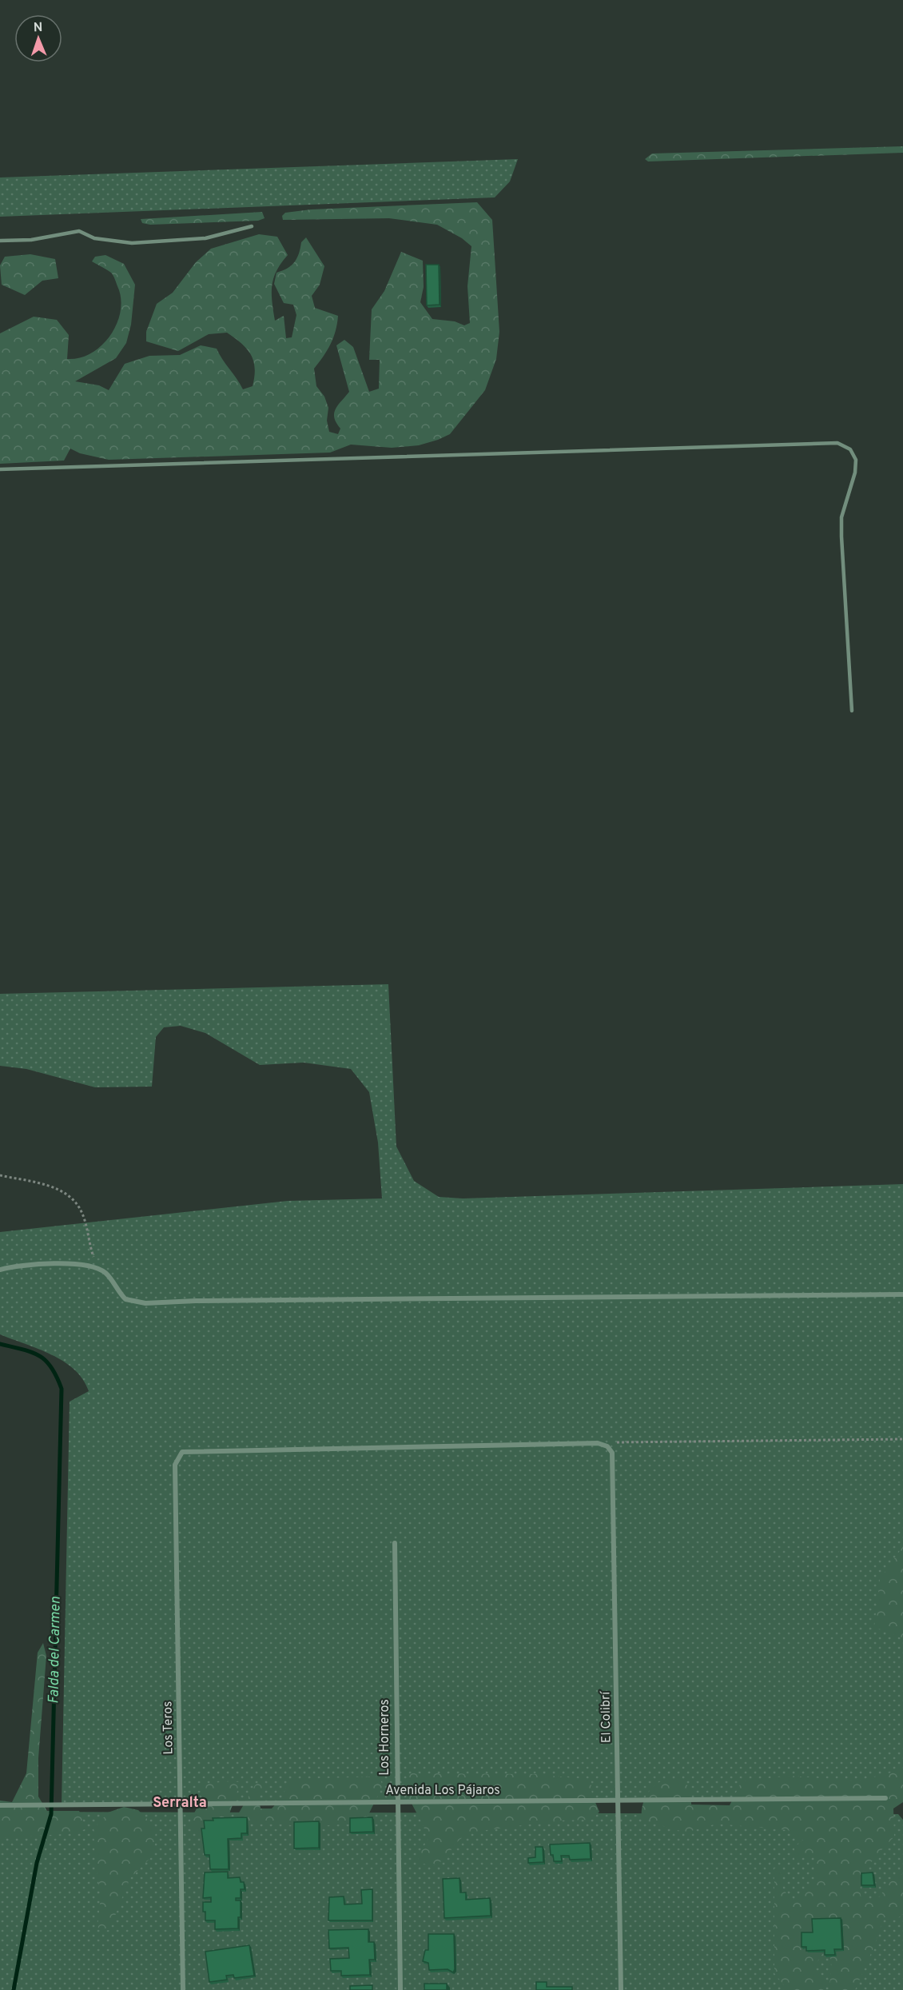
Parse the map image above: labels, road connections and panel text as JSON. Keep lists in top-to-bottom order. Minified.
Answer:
{"streets":{"street":["El Colibrí","Los Teros","Los Horneros","Avenida Los Pájaros"]},"crossings":[["El Colibrí","Los Teros"],["El Colibrí","Avenida Los Pájaros"],["Los Teros","Avenida Los Pájaros"],["Los Horneros","Avenida Los Pájaros"]],"districts":["Serralta"],"water":["Falda del Carmen"],"north":"top"}
